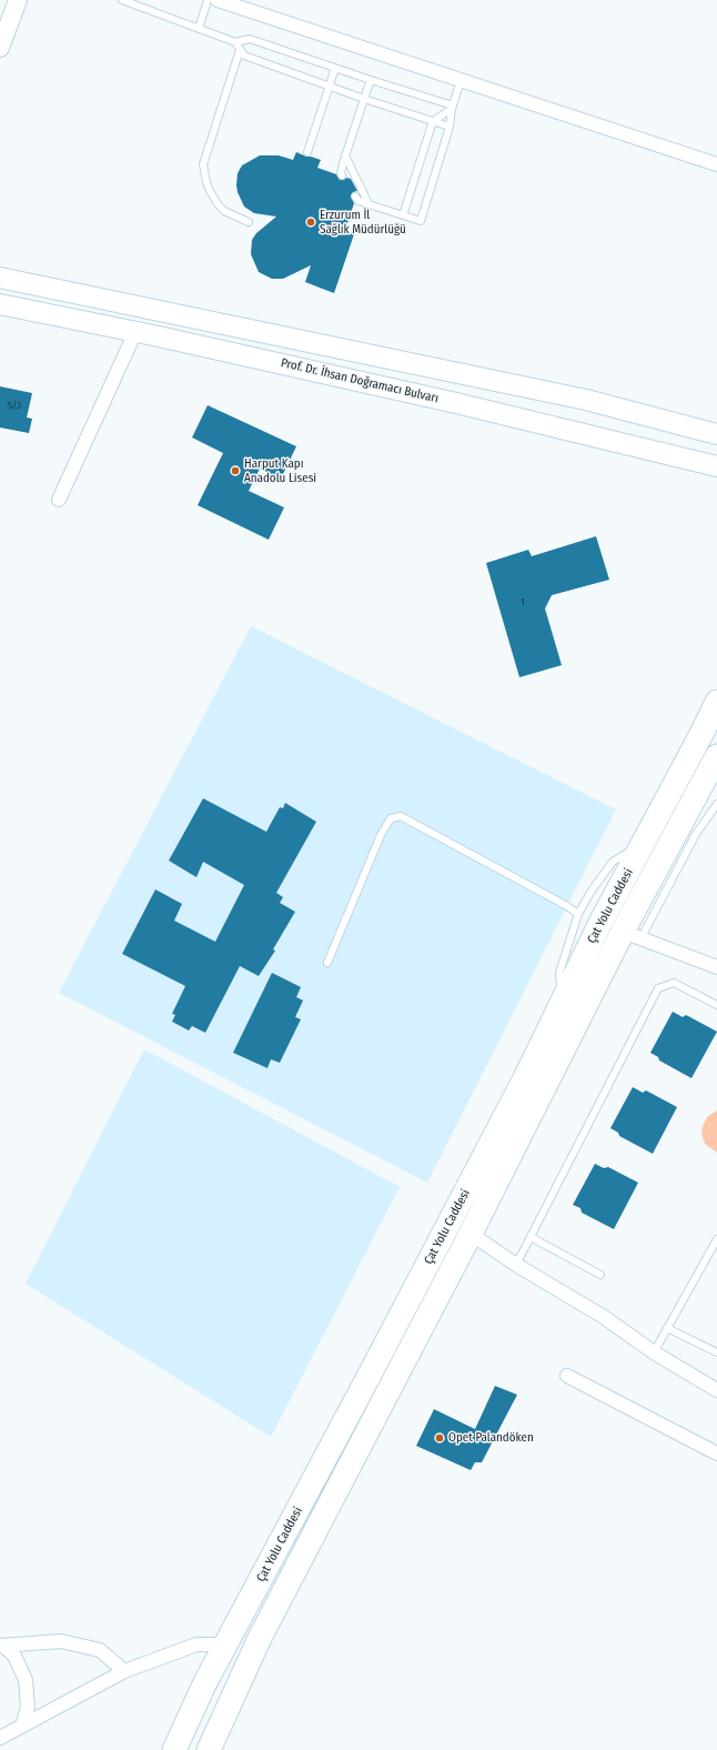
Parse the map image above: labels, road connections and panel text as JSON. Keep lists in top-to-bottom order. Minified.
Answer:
{"streets":{"highway":["Çat Yolu Caddesi"],"main road":["Prof. Dr. İhsan Doğramacı Bulvarı"]},"places":["Erzurum İl Sağlık Müdürlüğü","Harput Kapı Anadolu Lisesi","Opet Palandöken"],"house_numbers":["5/3","1"]}
